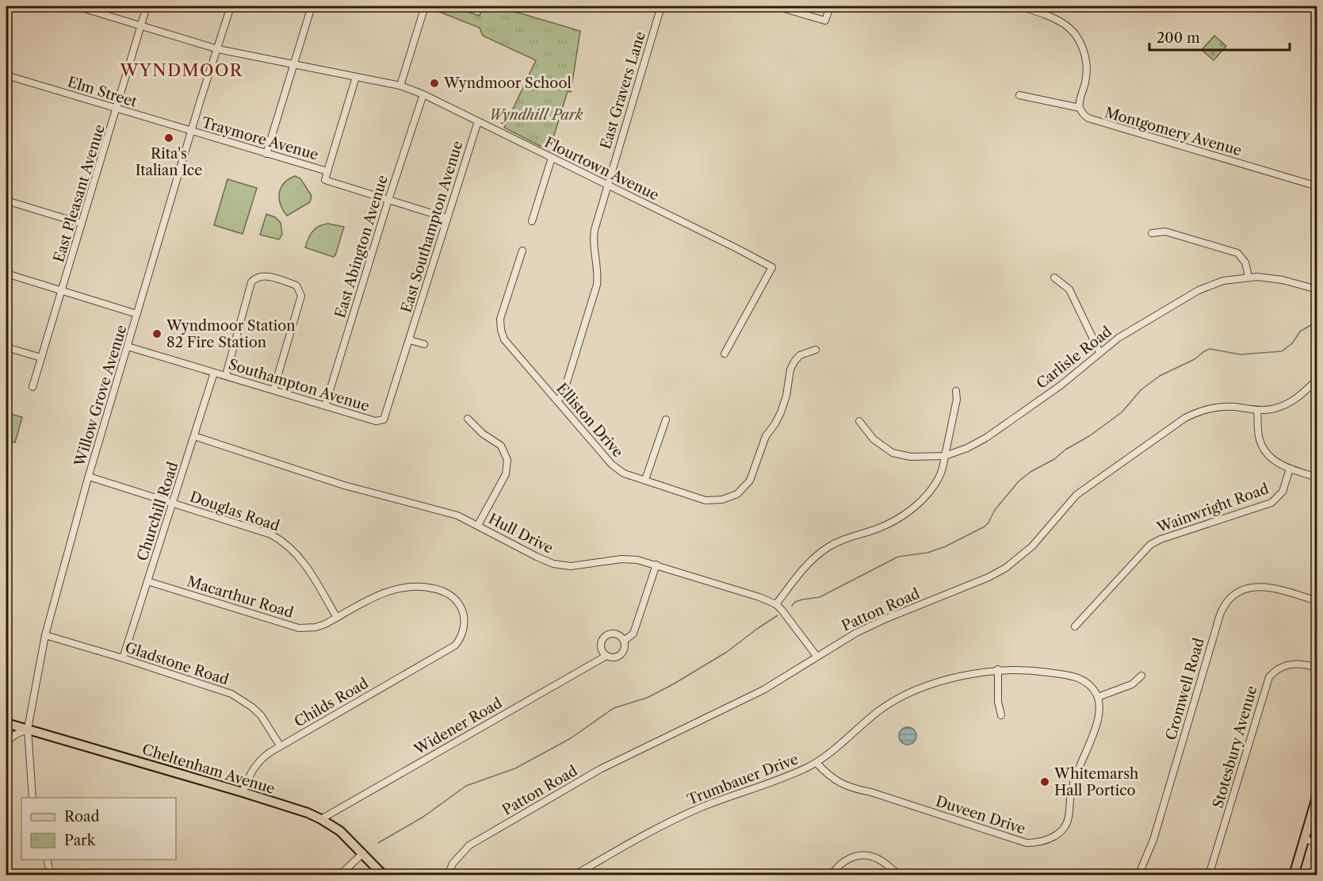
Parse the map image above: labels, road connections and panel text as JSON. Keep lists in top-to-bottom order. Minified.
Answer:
{"streets":{"main road":["Cheltenham Avenue"],"street":["East Gravers Lane","Elm Street","Montgomery Avenue","Traymore Avenue","Flourtown Avenue","East Pleasant Avenue","East Southampton Avenue","East Abington Avenue","Carlisle Road","Southampton Avenue","Willow Grove Avenue","Elliston Drive","Wainwright Road","Churchill Road","Douglas Road","Hull Drive","Macarthur Road","Patton Road","Gladstone Road","Cromwell Road","Childs Road","Widener Road","Stotesbury Avenue","Trumbauer Drive","Duveen Drive"]},"crossings":[["East Gravers Lane","Flourtown Avenue"],["East Gravers Lane","Elliston Drive"],["Elm Street","Traymore Avenue"],["Elm Street","East Pleasant Avenue"],["Elm Street","Willow Grove Avenue"],["Traymore Avenue","East Southampton Avenue"],["Traymore Avenue","East Abington Avenue"],["Traymore Avenue","Willow Grove Avenue"],["Flourtown Avenue","East Pleasant Avenue"],["Flourtown Avenue","East Southampton Avenue"],["Flourtown Avenue","East Abington Avenue"],["Flourtown Avenue","Willow Grove Avenue"],["East Southampton Avenue","Southampton Avenue"],["East Abington Avenue","Southampton Avenue"],["Southampton Avenue","Willow Grove Avenue"],["Southampton Avenue","Churchill Road"],["Willow Grove Avenue","Douglas Road"],["Willow Grove Avenue","Gladstone Road"],["Willow Grove Avenue","Cheltenham Avenue"],["Churchill Road","Douglas Road"],["Churchill Road","Hull Drive"],["Churchill Road","Macarthur Road"],["Churchill Road","Gladstone Road"],["Douglas Road","Macarthur Road"],["Macarthur Road","Childs Road"],["Gladstone Road","Childs Road"],["Childs Road","Cheltenham Avenue"],["Widener Road","Cheltenham Avenue"],["Trumbauer Drive","Duveen Drive"]],"districts":["WYNDMOOR"],"parks":["Wyndhill Park"],"places":["Wyndmoor School","Rita's Italian Ice","Wyndmoor Station 82 Fire Station","Whitemarsh Hall Portico"],"legend":["Road","Park"],"scale_bar":"200 m"}
